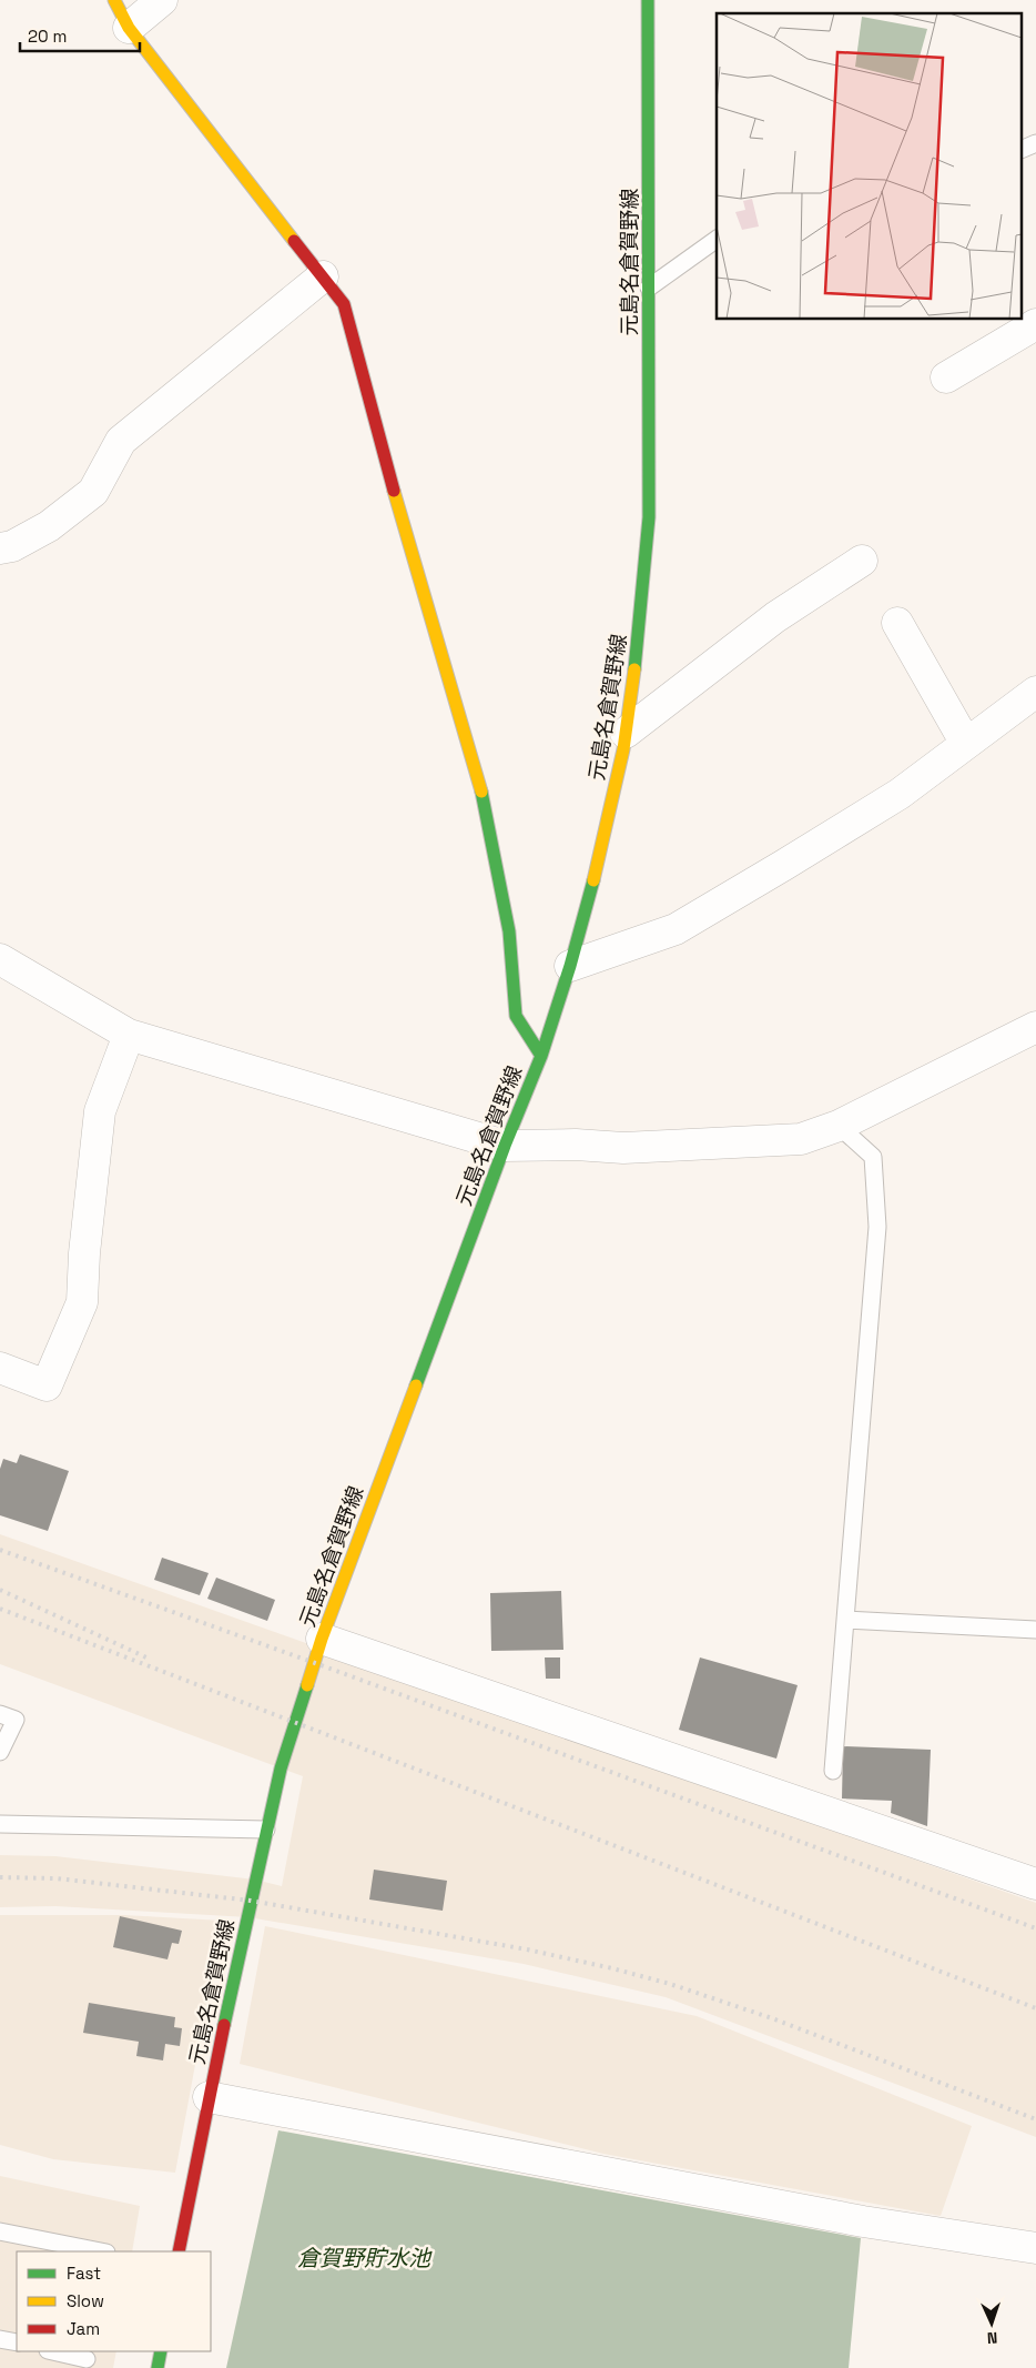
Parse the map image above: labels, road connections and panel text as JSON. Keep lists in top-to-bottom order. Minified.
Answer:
{"streets":{"main road":["元島名倉賀野線"]},"water":["倉賀野貯水池"],"legend":["Fast","Slow","Jam"],"scale_bar":"20 m","north":"bottom"}
